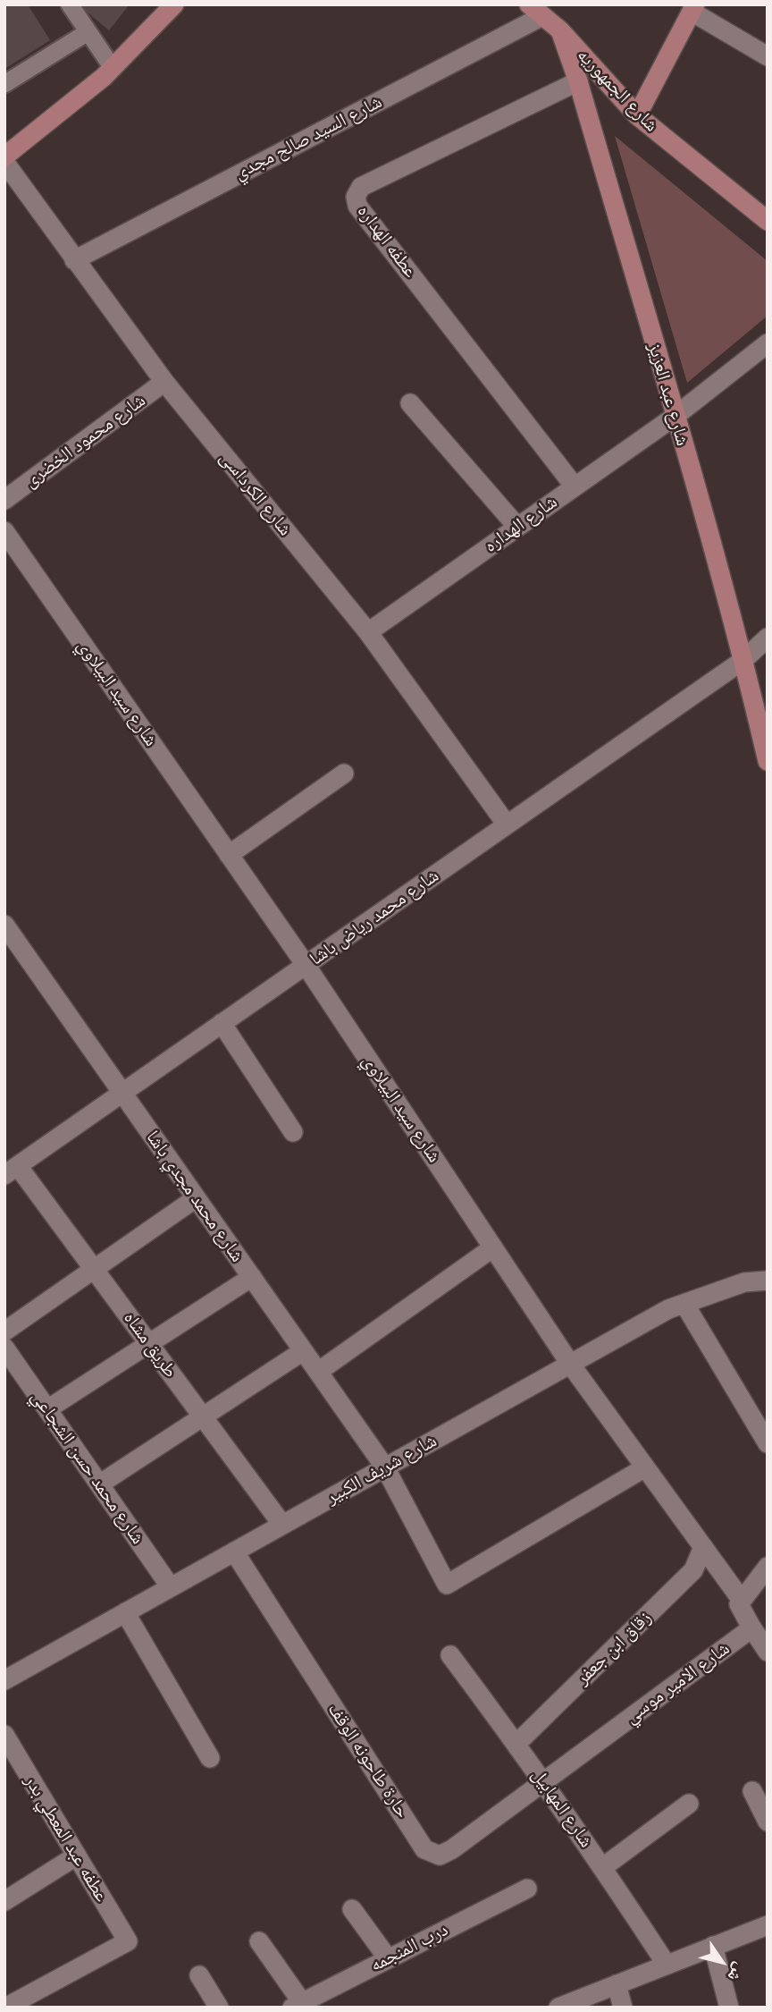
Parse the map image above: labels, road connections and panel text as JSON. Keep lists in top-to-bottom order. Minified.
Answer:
{"streets":{"main road":["شارع الجمهوريه","شارع عبد العزيز"],"street":["شارع السيد صالح مجدي","عطفه الهداره","شارع محمود الخضرى","شارع الكرداسى","شارع الهداره","شارع سيد البيلاوي","شارع محمد رياض باشا","شارع محمد مجدي باشا","طريق مشاه","شارع محمد حسن الشجاعي","شارع شريف الكبير","زقاق ابن جعفر","شارع الامير موسي","حارة طاحونه الوقف","شارع المهابيل","عطفه عبد المعطي بدر","درب المنجمه"]},"crossings":[["شارع الجمهوريه","شارع السيد صالح مجدي"],["شارع الجمهوريه","شارع عبد العزيز"],["شارع السيد صالح مجدي","شارع الكرداسى"],["عطفه الهداره","شارع عبد العزيز"],["عطفه الهداره","شارع الهداره"],["شارع عبد العزيز","شارع الهداره"],["شارع عبد العزيز","شارع محمد رياض باشا"],["شارع محمود الخضرى","شارع الكرداسى"],["شارع الكرداسى","شارع الهداره"],["شارع الكرداسى","شارع محمد رياض باشا"],["شارع سيد البيلاوي","شارع محمد رياض باشا"],["شارع سيد البيلاوي","شارع شريف الكبير"],["شارع محمد رياض باشا","شارع محمد مجدي باشا"],["شارع محمد رياض باشا","طريق مشاه"],["شارع محمد مجدي باشا","شارع شريف الكبير"],["طريق مشاه","شارع شريف الكبير"],["شارع محمد حسن الشجاعي","شارع شريف الكبير"],["شارع شريف الكبير","حارة طاحونه الوقف"],["زقاق ابن جعفر","شارع المهابيل"],["شارع الامير موسي","حارة طاحونه الوقف"],["شارع الامير موسي","شارع المهابيل"],["حارة طاحونه الوقف","شارع المهابيل"]],"north":"bottom right"}
